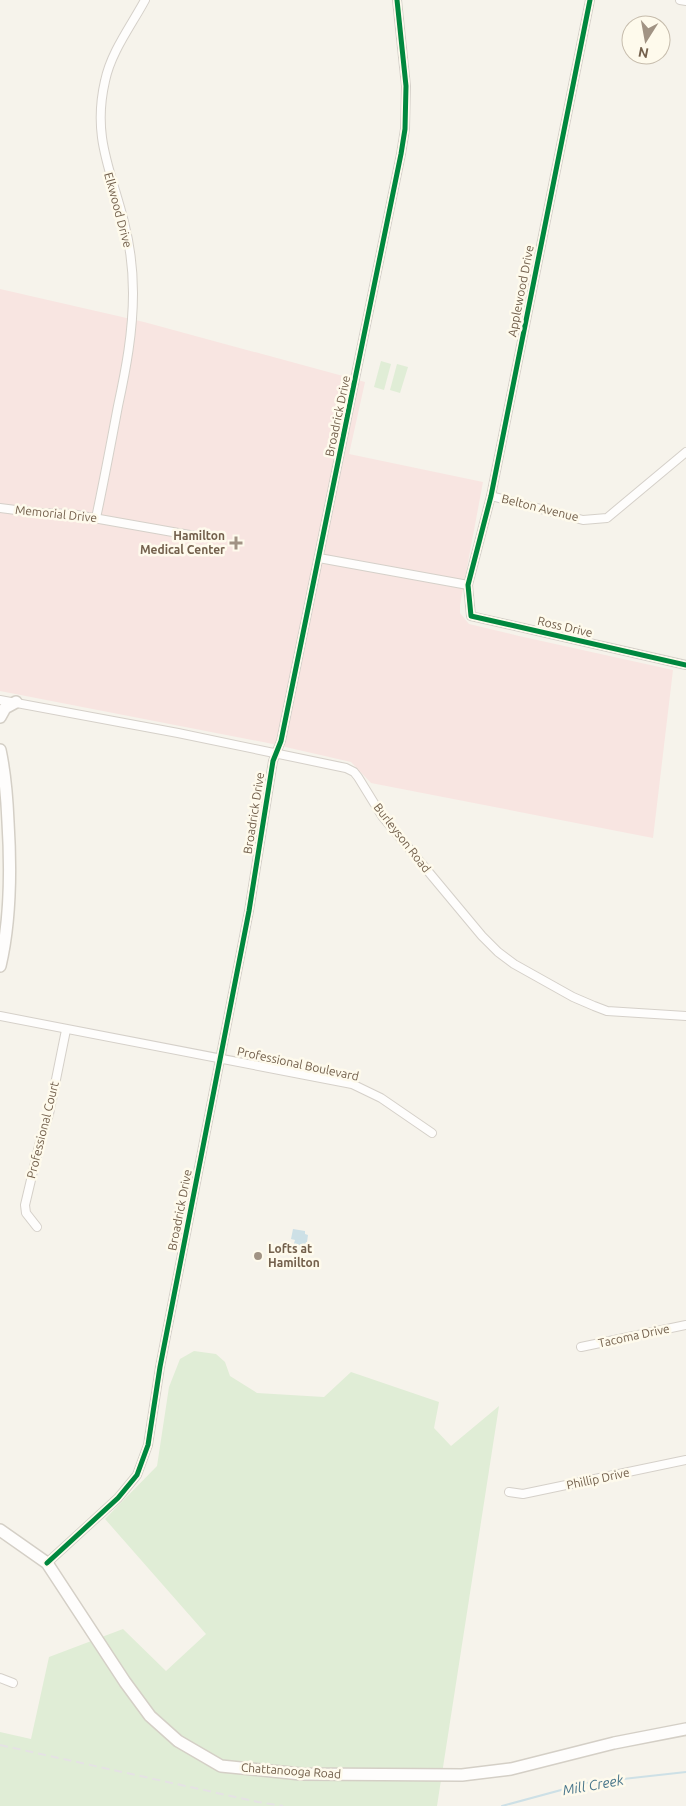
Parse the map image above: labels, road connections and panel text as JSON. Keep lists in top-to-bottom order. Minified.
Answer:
{"streets":{"street":["Elkwood Drive","Applewood Drive","Broadrick Drive","Belton Avenue","Memorial Drive","Ross Drive","Burleyson Road","Professional Boulevard","Professional Court","Tacoma Drive","Phillip Drive","Chattanooga Road"]},"crossings":[["Elkwood Drive","Memorial Drive"],["Applewood Drive","Belton Avenue"],["Applewood Drive","Ross Drive"],["Broadrick Drive","Burleyson Road"],["Broadrick Drive","Professional Boulevard"],["Broadrick Drive","Chattanooga Road"],["Professional Boulevard","Professional Court"]],"water":["Mill Creek"],"places":{"health":["Hamilton Medical Center"],"other":["Lofts at Hamilton"]},"north":"bottom"}
